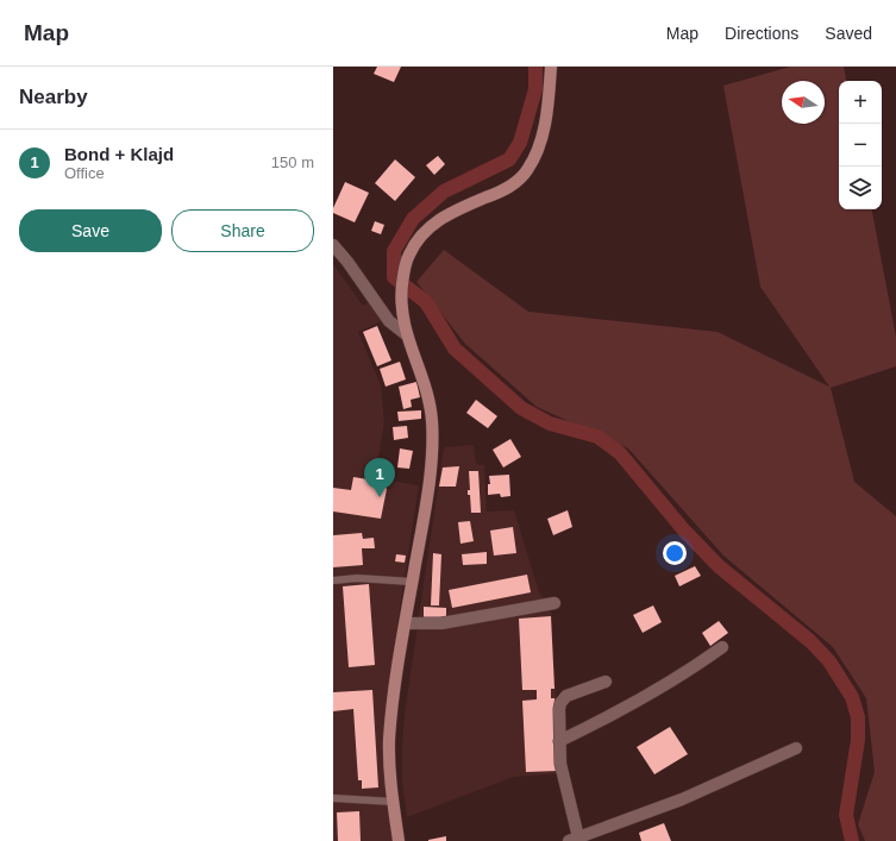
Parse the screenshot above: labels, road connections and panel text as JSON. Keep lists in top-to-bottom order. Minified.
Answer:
{"north":"left","page":{"header":"Map","nav":["Map","Directions","Saved"],"heading":"Nearby","map_buttons":["+","−"],"list":[{"mark":"1","name":"Bond + Klajd","note":"Office","value":"150 m"}],"buttons":["Save","Share"],"pins":"1"}}
